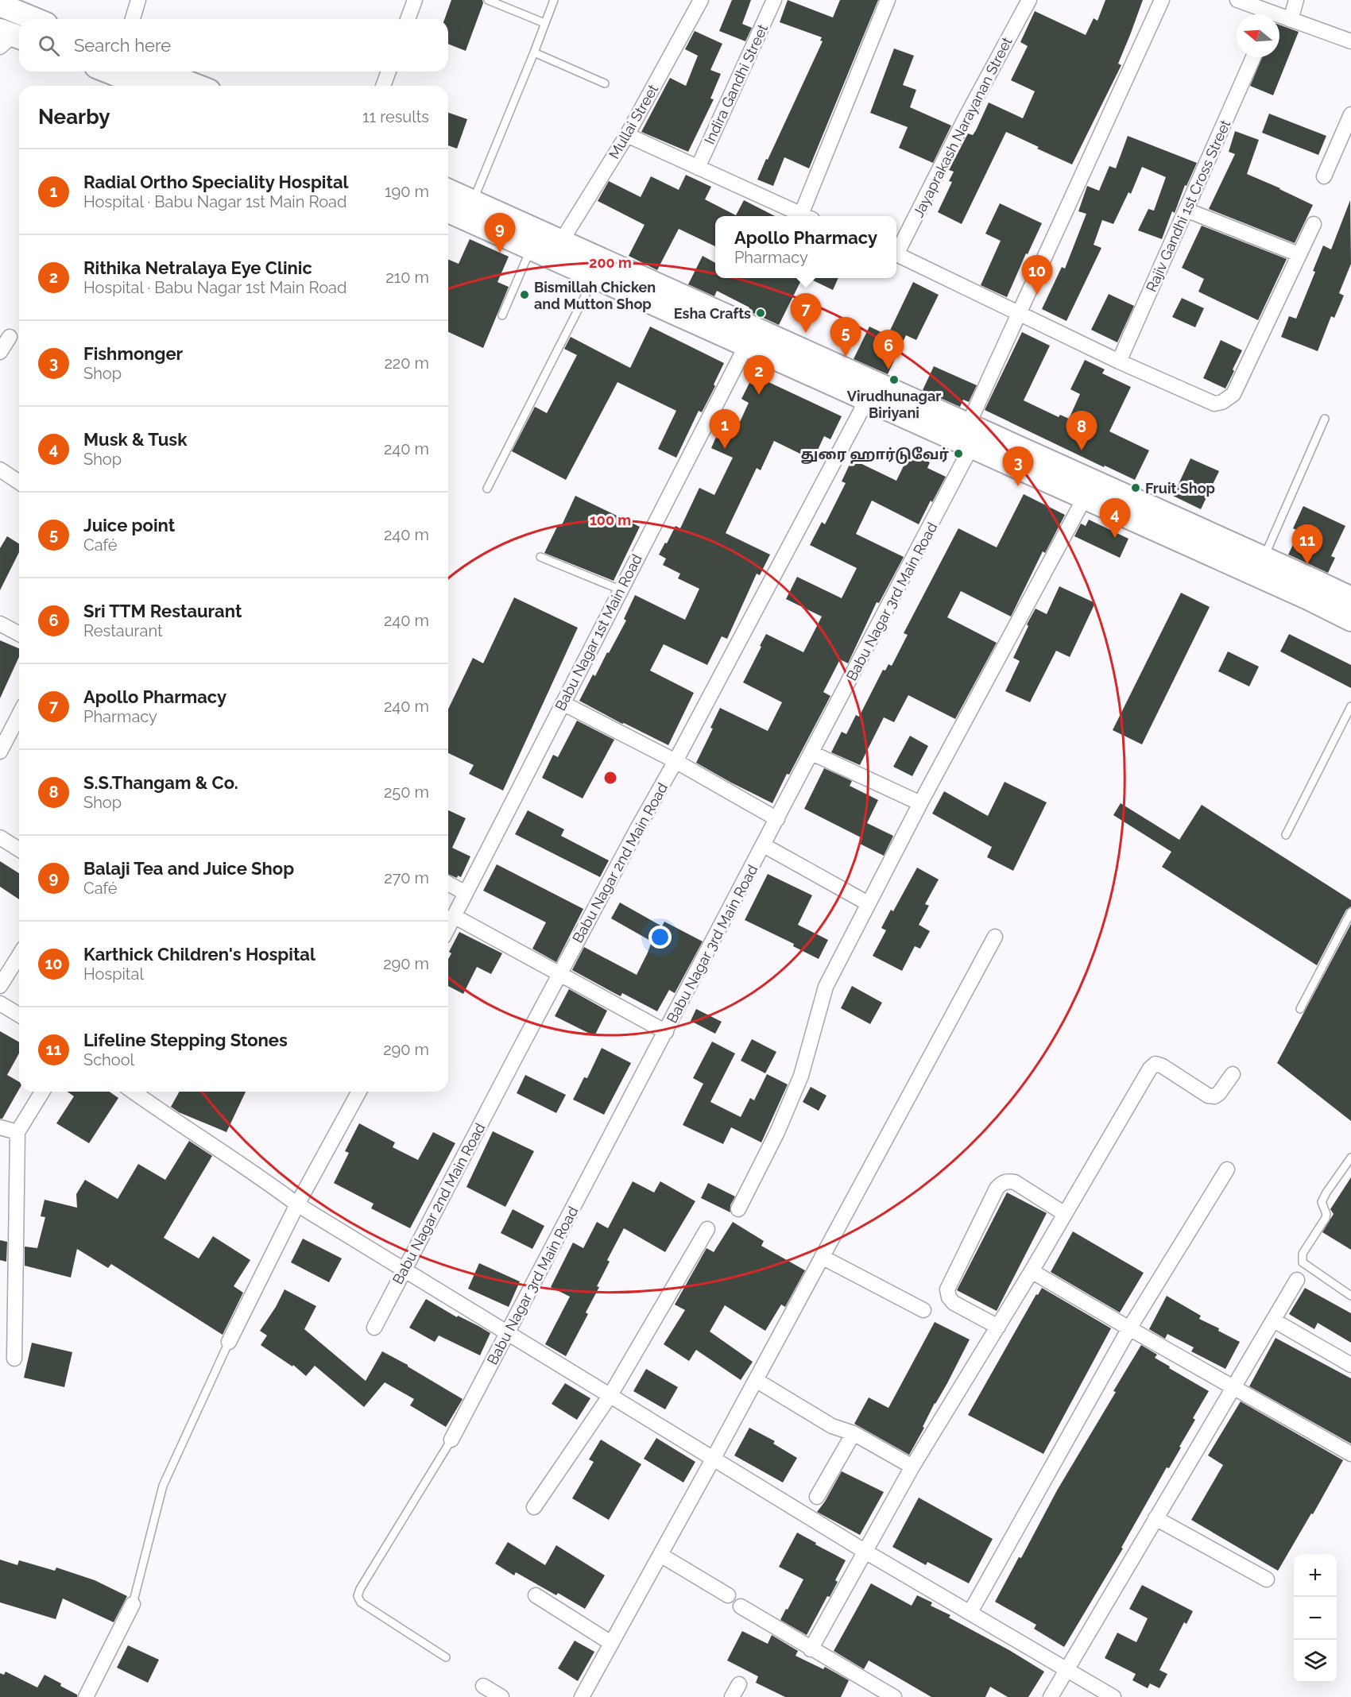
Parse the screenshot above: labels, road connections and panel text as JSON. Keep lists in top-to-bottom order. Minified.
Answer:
{"streets":{"street":["Indira Gandhi Street","Mullai Street","Jayaprakash Narayanan Street","Rajiv Gandhi 1st Cross Street","Babu Nagar 3rd Main Road","Babu Nagar 1st Main Road","Babu Nagar 2nd Main Road"]},"places":["Bismillah Chicken and Mutton Shop","Esha Crafts","Virudhunagar Biriyani","துரை ஹார்டுவேர்","Fruit Shop"],"north":"left","page":{"search":"Search here","heading":["Nearby","11 results"],"list":[{"mark":"1","name":"Radial Ortho Speciality Hospital","note":"Hospital · Babu Nagar 1st Main Road","value":"190 m"},{"mark":"2","name":"Rithika Netralaya Eye Clinic","note":"Hospital · Babu Nagar 1st Main Road","value":"210 m"},{"mark":"3","name":"Fishmonger","note":"Shop","value":"220 m"},{"mark":"4","name":"Musk & Tusk","note":"Shop","value":"240 m"},{"mark":"5","name":"Juice point","note":"Café","value":"240 m"},{"mark":"6","name":"Sri TTM Restaurant","note":"Restaurant","value":"240 m"},{"mark":"7","name":"Apollo Pharmacy","note":"Pharmacy","value":"240 m"},{"mark":"8","name":"S.S.Thangam & Co.","note":"Shop","value":"250 m"},{"mark":"9","name":"Balaji Tea and Juice Shop","note":"Café","value":"270 m"},{"mark":"10","name":"Karthick Children's Hospital","note":"Hospital","value":"290 m"},{"mark":"11","name":"Lifeline Stepping Stones","note":"School","value":"290 m"}],"pins":["9","10","7","5","6","2","1","8","3","4","11"],"popup":["Apollo Pharmacy","Pharmacy"],"map_buttons":["+","−"]},"rings":["200 m","100 m"]}
